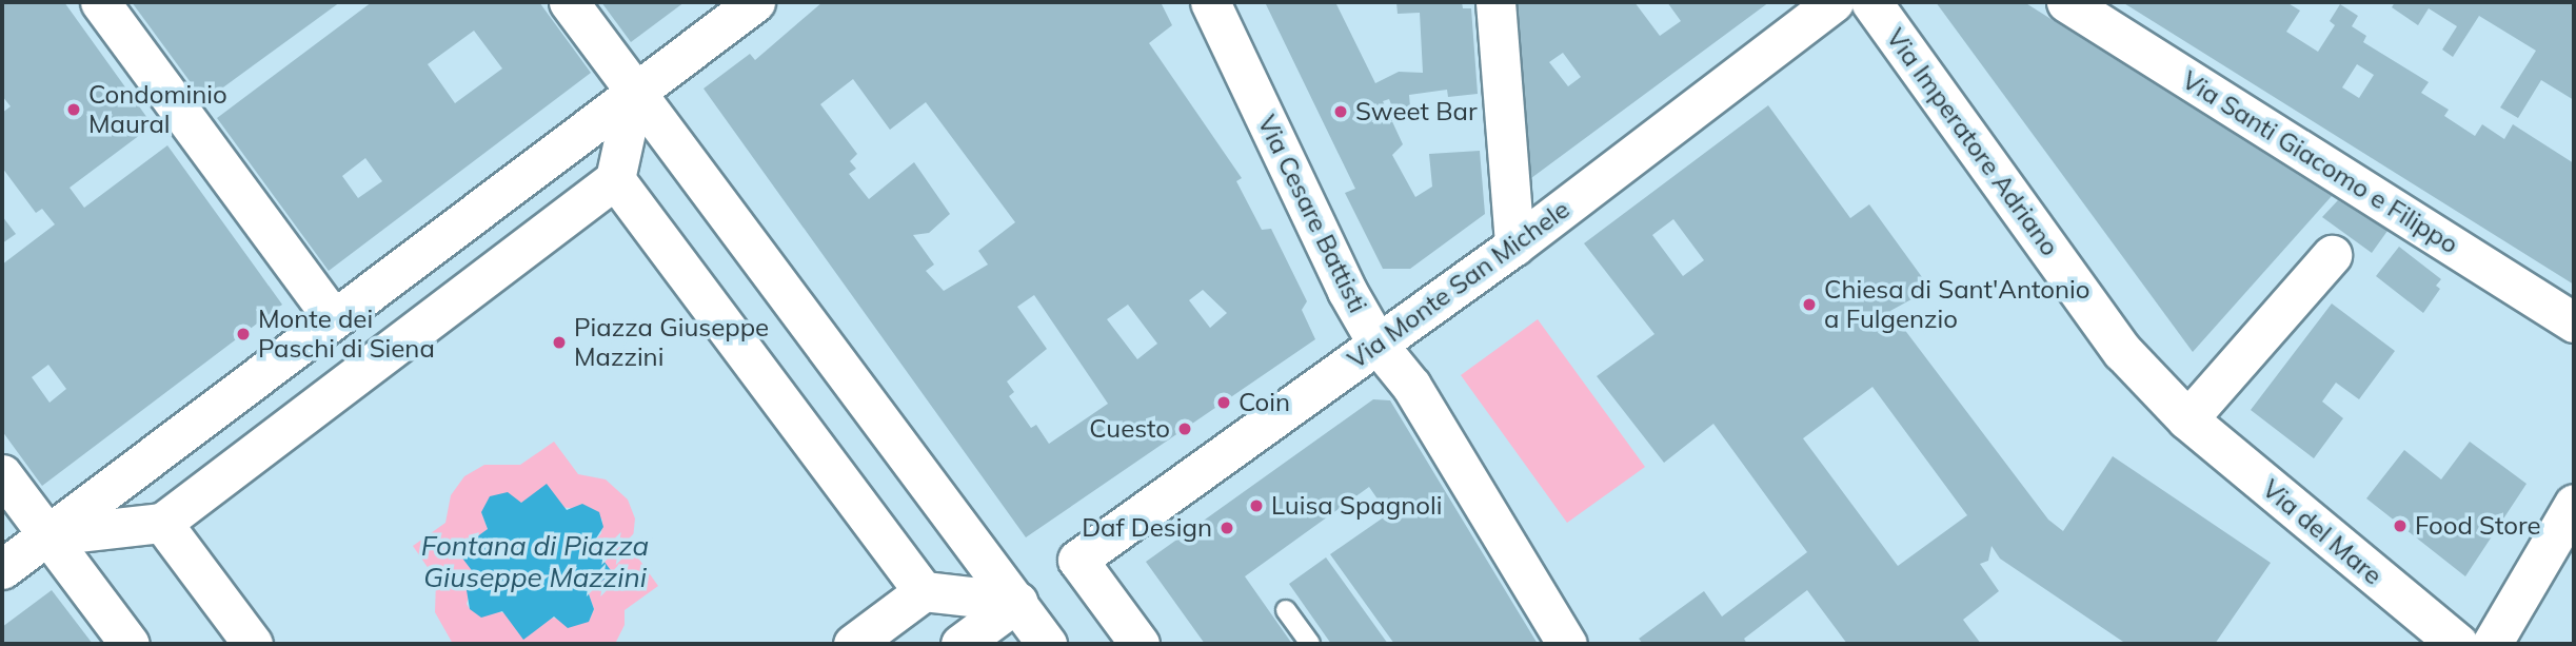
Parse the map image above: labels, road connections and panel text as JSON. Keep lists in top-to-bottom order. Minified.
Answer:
{"streets":{"street":["Via Imperatore Adriano","Via Santi Giacomo e Filippo","Via Cesare Battisti","Via Monte San Michele","Via del Mare"]},"crossings":[["Via Imperatore Adriano","Via del Mare"],["Via Cesare Battisti","Via Monte San Michele"]],"water":["Fontana di Piazza Giuseppe Mazzini"],"places":["Condominio Maural","Sweet Bar","Chiesa di Sant'Antonio a Fulgenzio","Monte dei Paschi di Siena","Piazza Giuseppe Mazzini","Coin","Cuesto","Luisa Spagnoli","Food Store","Daf Design"]}
